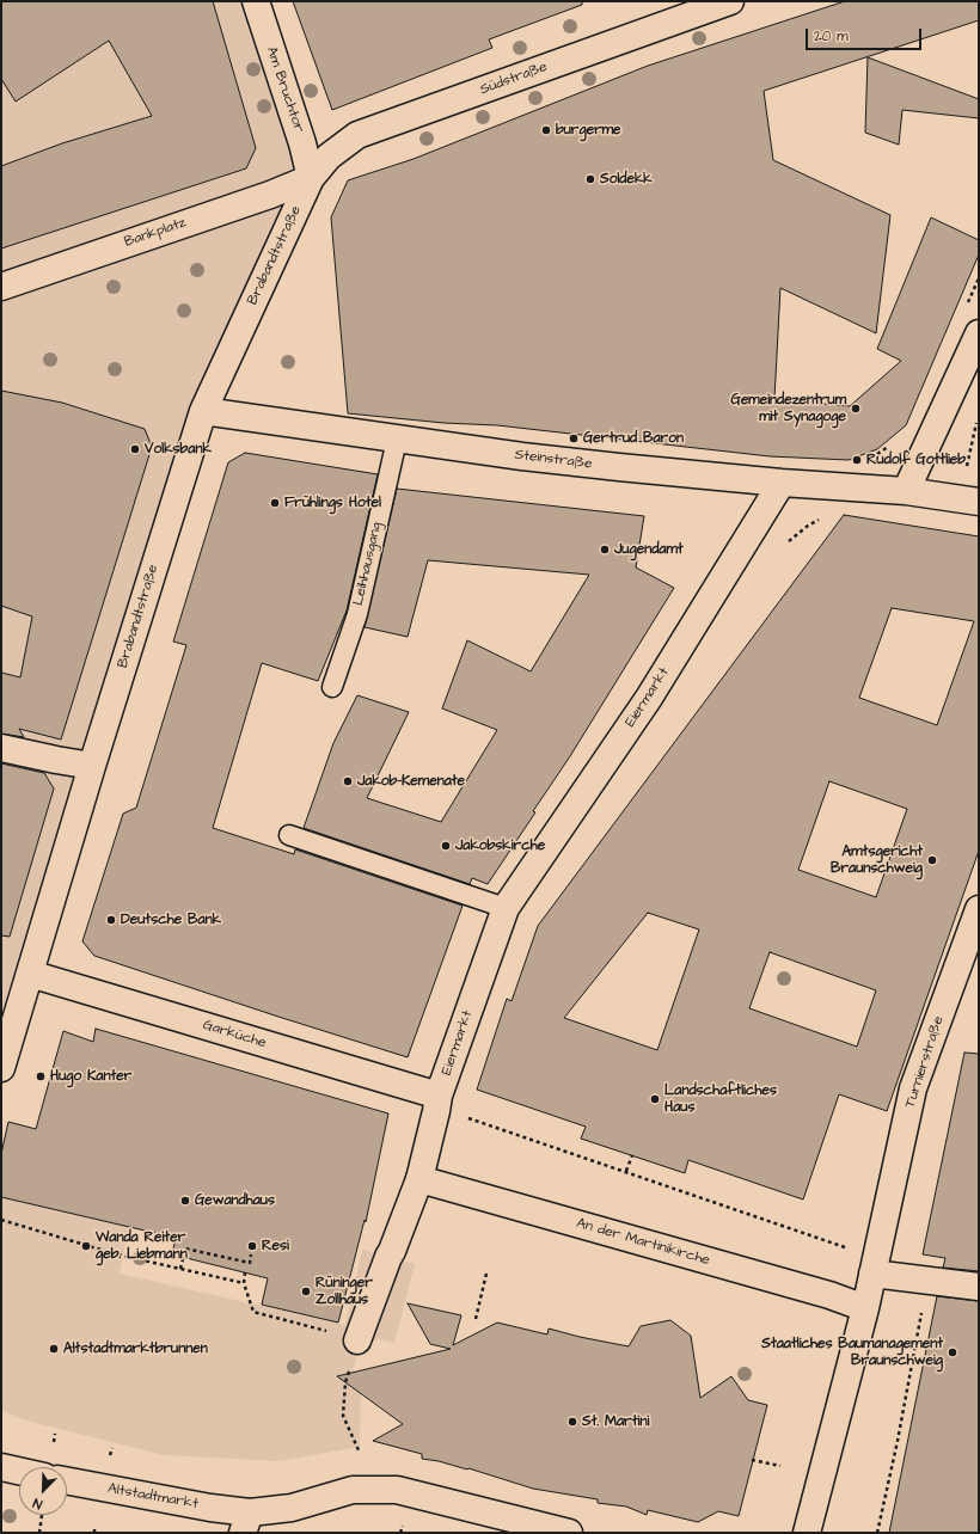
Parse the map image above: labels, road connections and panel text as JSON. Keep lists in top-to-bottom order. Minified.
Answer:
{"streets":{"street":["Südstraße","Am Bruchtor","Bankplatz","Brabandtstraße","Steinstraße","Eiermarkt","Garküche","Turnierstraße","An der Martinikirche","Altstadtmarkt"],"lane":["Leihhausgang"]},"crossings":[["Südstraße","Am Bruchtor"],["Südstraße","Bankplatz"],["Südstraße","Brabandtstraße"],["Am Bruchtor","Bankplatz"],["Am Bruchtor","Brabandtstraße"],["Bankplatz","Brabandtstraße"],["Brabandtstraße","Steinstraße"],["Brabandtstraße","Garküche"],["Steinstraße","Leihhausgang"],["Steinstraße","Eiermarkt"],["Eiermarkt","Garküche"]],"places":["burgerme","Soldekk","Gemeindezentrum mit Synagoge","Gertrud Baron","Volksbank","Rudolf Gottlieb","Frühlings Hotel","Jugendamt","Jakob-Kemenate","Jakobskirche","Amtsgericht Braunschweig","Deutsche Bank","Hugo Kanter","Landschaftliches Haus","Gewandhaus","Wanda Reiter geb. Liebmann","Resi","Rüninger Zollhaus","Altstadtmarktbrunnen","Staatliches Baumanagement Braunschweig","St. Martini"],"scale_bar":"20 m","north":"bottom left"}
